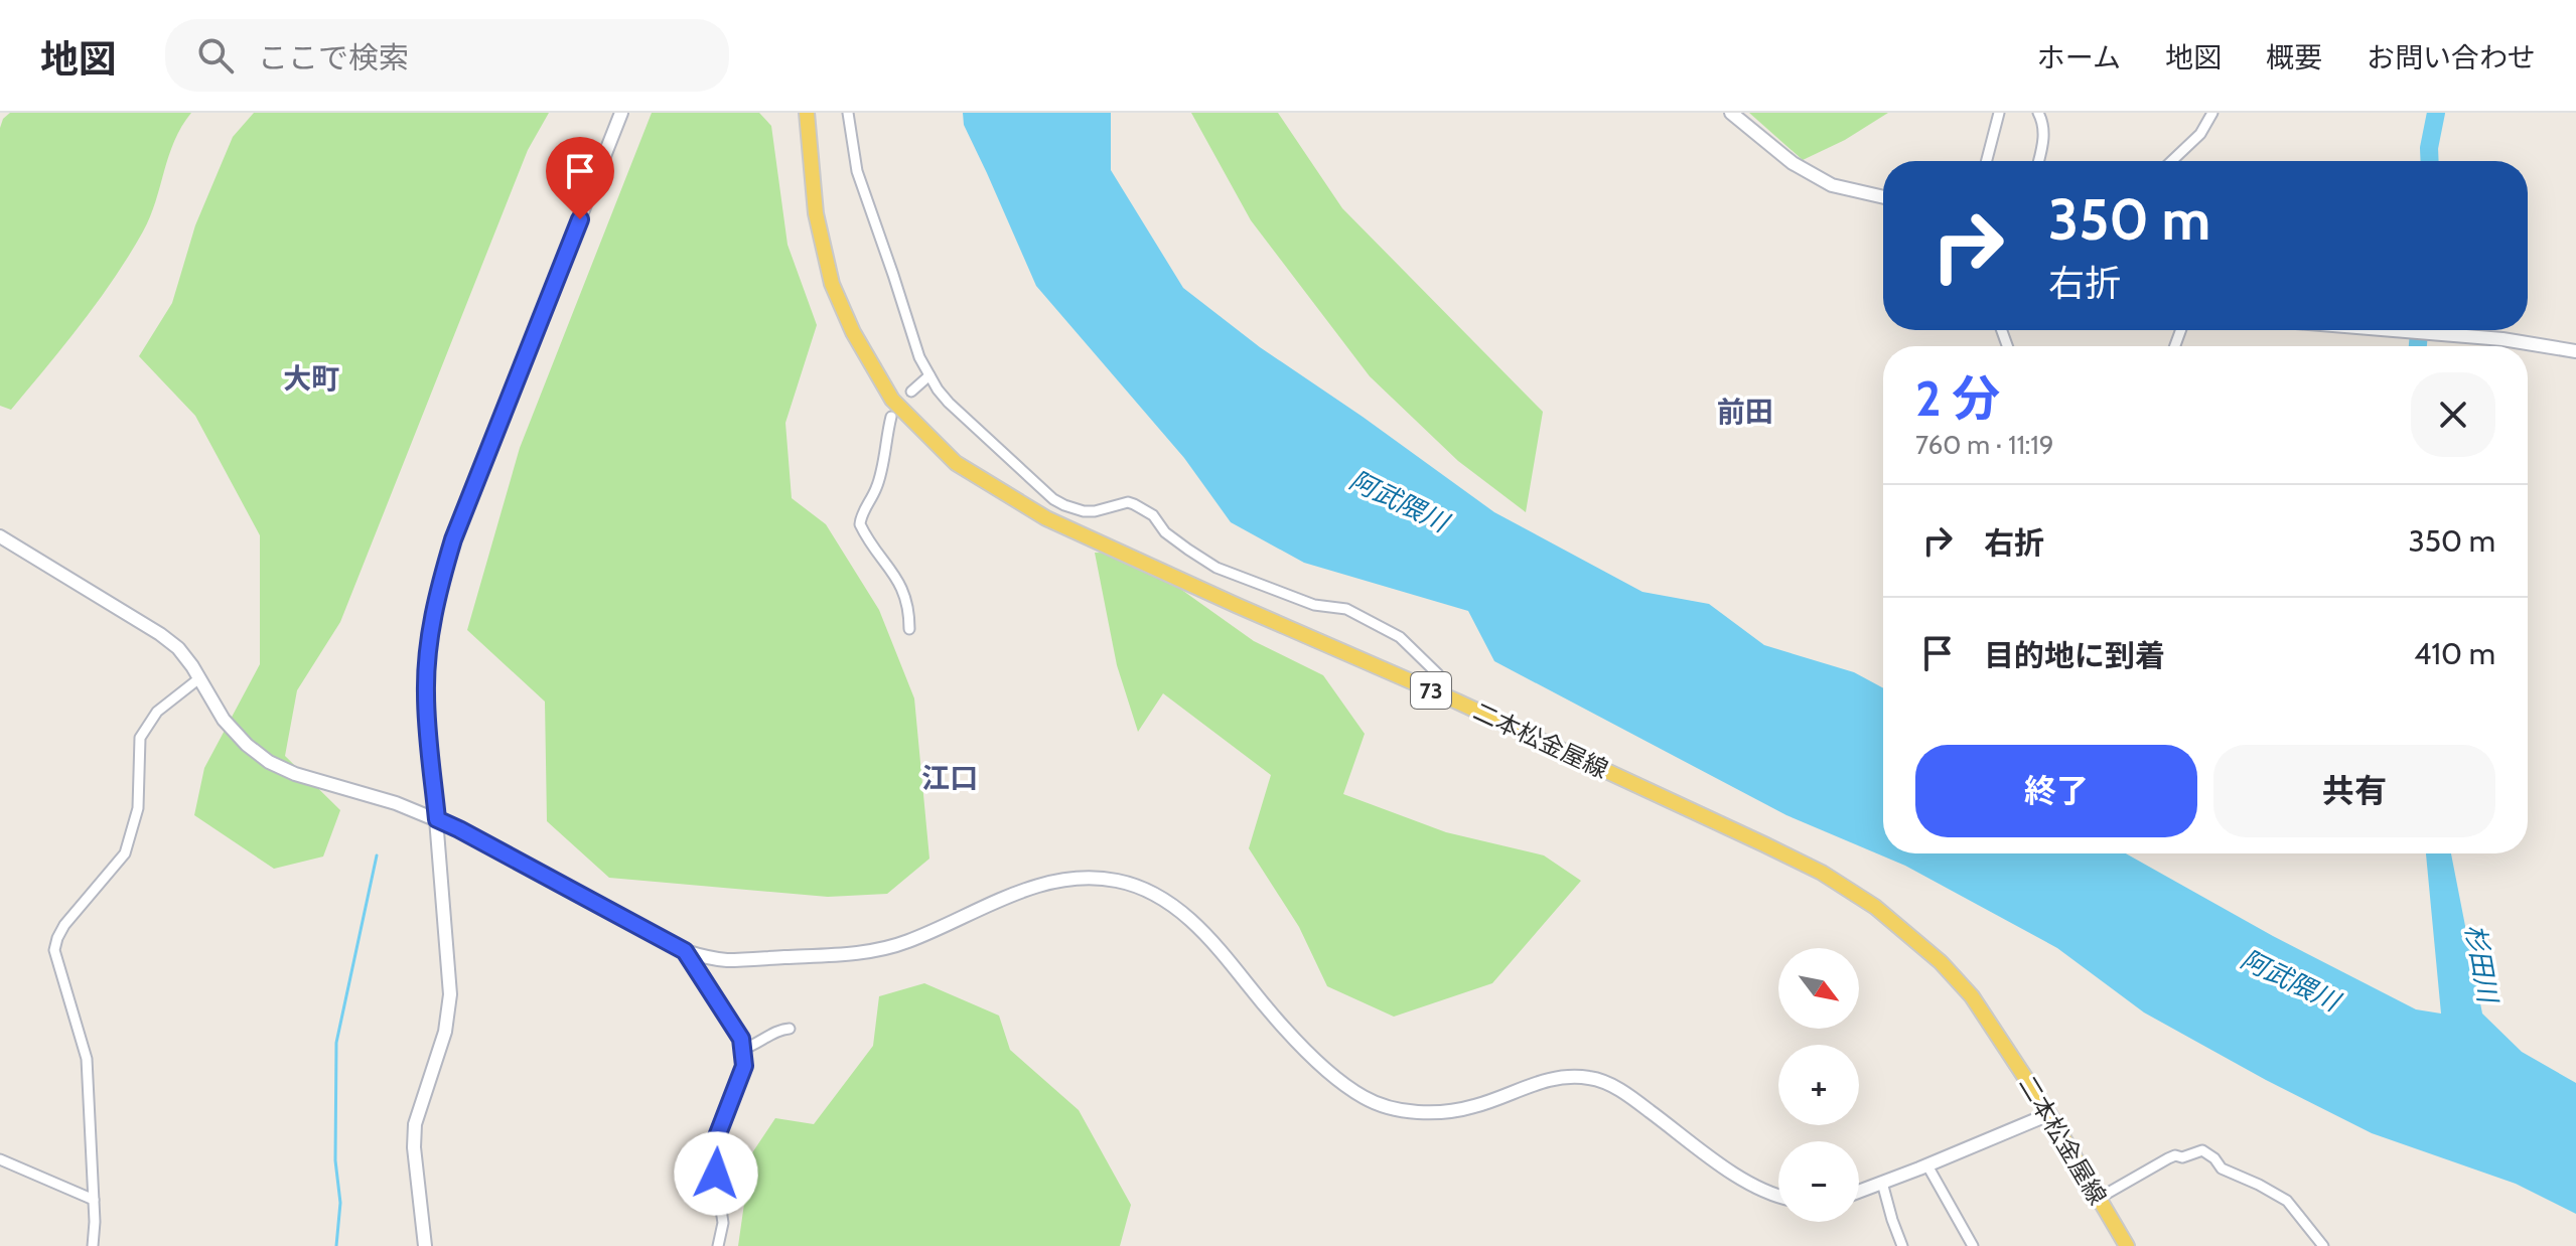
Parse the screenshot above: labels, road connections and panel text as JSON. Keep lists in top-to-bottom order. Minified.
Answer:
{"streets":{"main road":["73","二本松金屋線"]},"districts":["大町","前田","江口"],"water":["阿武隈川","杉田川"],"north":"bottom right","page":{"header":"地図","search":"ここで検索","nav":["ホーム","地図","概要","お問い合わせ"],"turn":["350 m","右折"],"heading":["2 分","760 m · 11:19"],"list":[{"name":"右折","value":"350 m"},{"name":"目的地に到着","value":"410 m"}],"buttons":["終了","共有"],"map_buttons":["+","−"]}}
